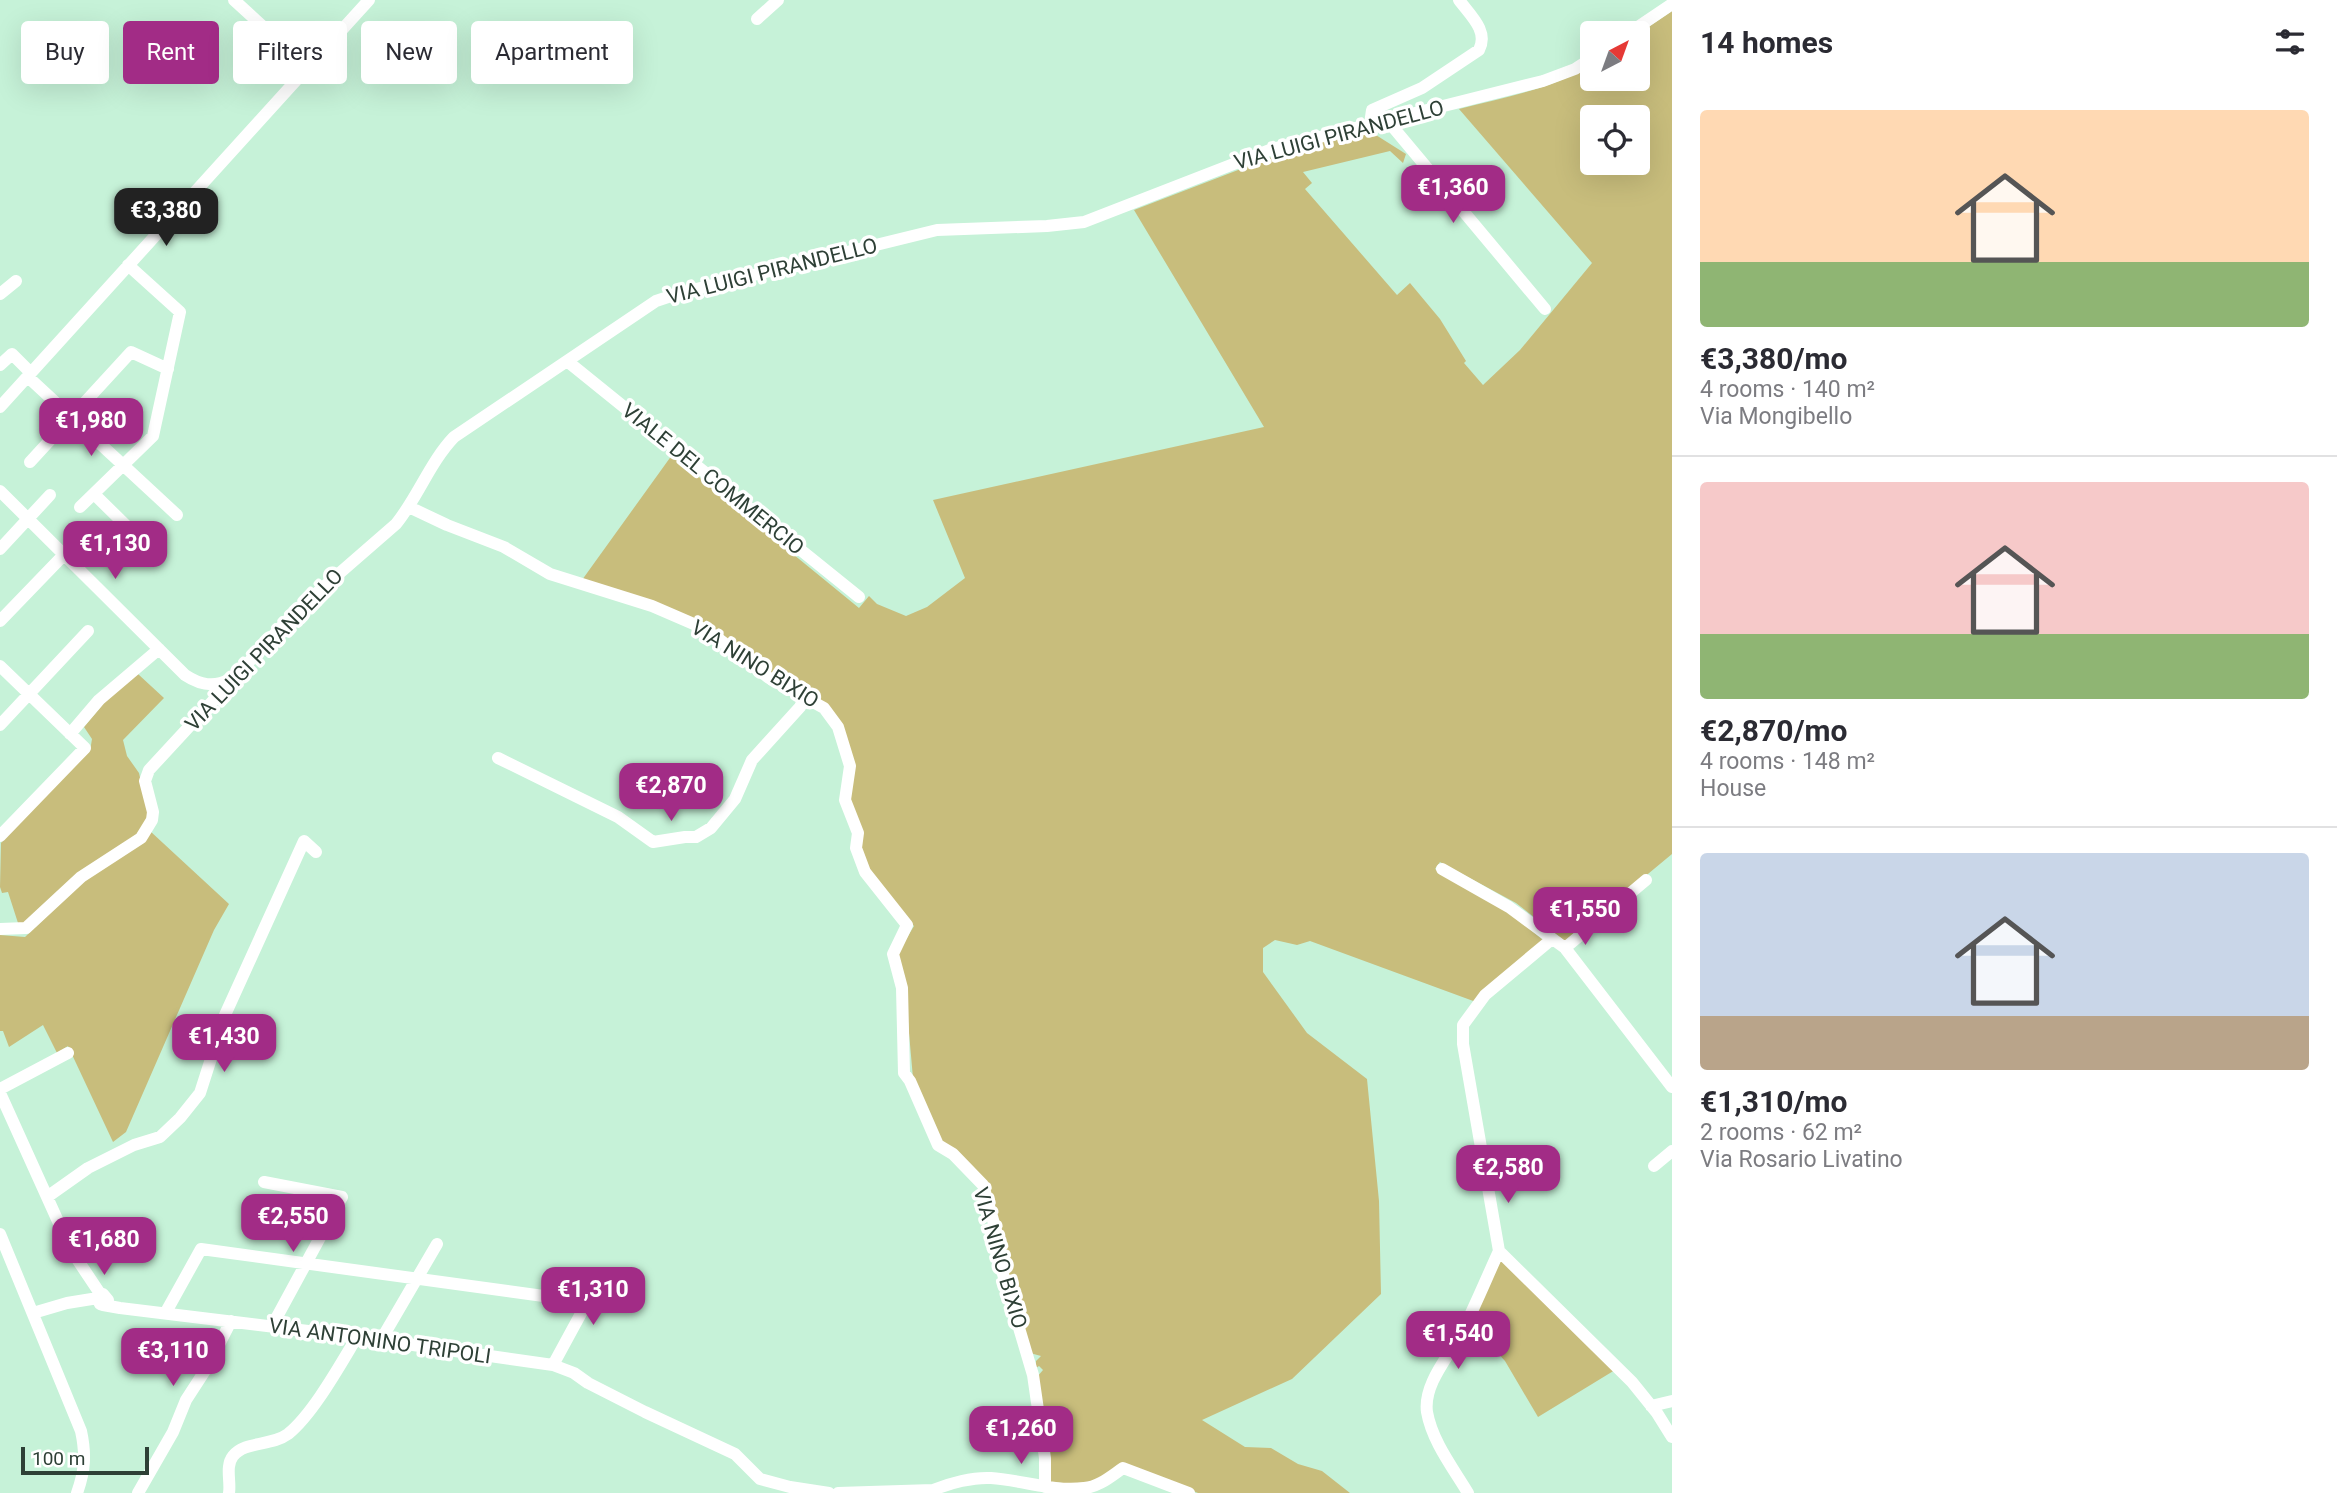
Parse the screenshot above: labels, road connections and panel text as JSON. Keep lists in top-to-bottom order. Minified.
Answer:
{"streets":{"street":["VIA LUIGI PIRANDELLO","VIALE DEL COMMERCIO","VIA NINO BIXIO","VIA ANTONINO TRIPOLI"]},"crossings":[["VIA LUIGI PIRANDELLO","VIALE DEL COMMERCIO"],["VIA LUIGI PIRANDELLO","VIA NINO BIXIO"]],"scale_bar":"100 m","north":"top right","page":{"heading":"14 homes","chip":["Buy","Rent","Filters","New","Apartment"],"list":[{"name":"€3,380/mo","note":"4 rooms · 140 m² · Via Mongibello"},{"name":"€2,870/mo","note":"4 rooms · 148 m² · House"},{"name":"€1,310/mo","note":"2 rooms · 62 m² · Via Rosario Livatino"}],"price":["€1,360","€3,380","€1,980","€1,130","€2,870","€1,550","€1,430","€2,580","€2,550","€1,680","€1,310","€1,540","€3,110","€1,260"],"scale":"100 m"}}
